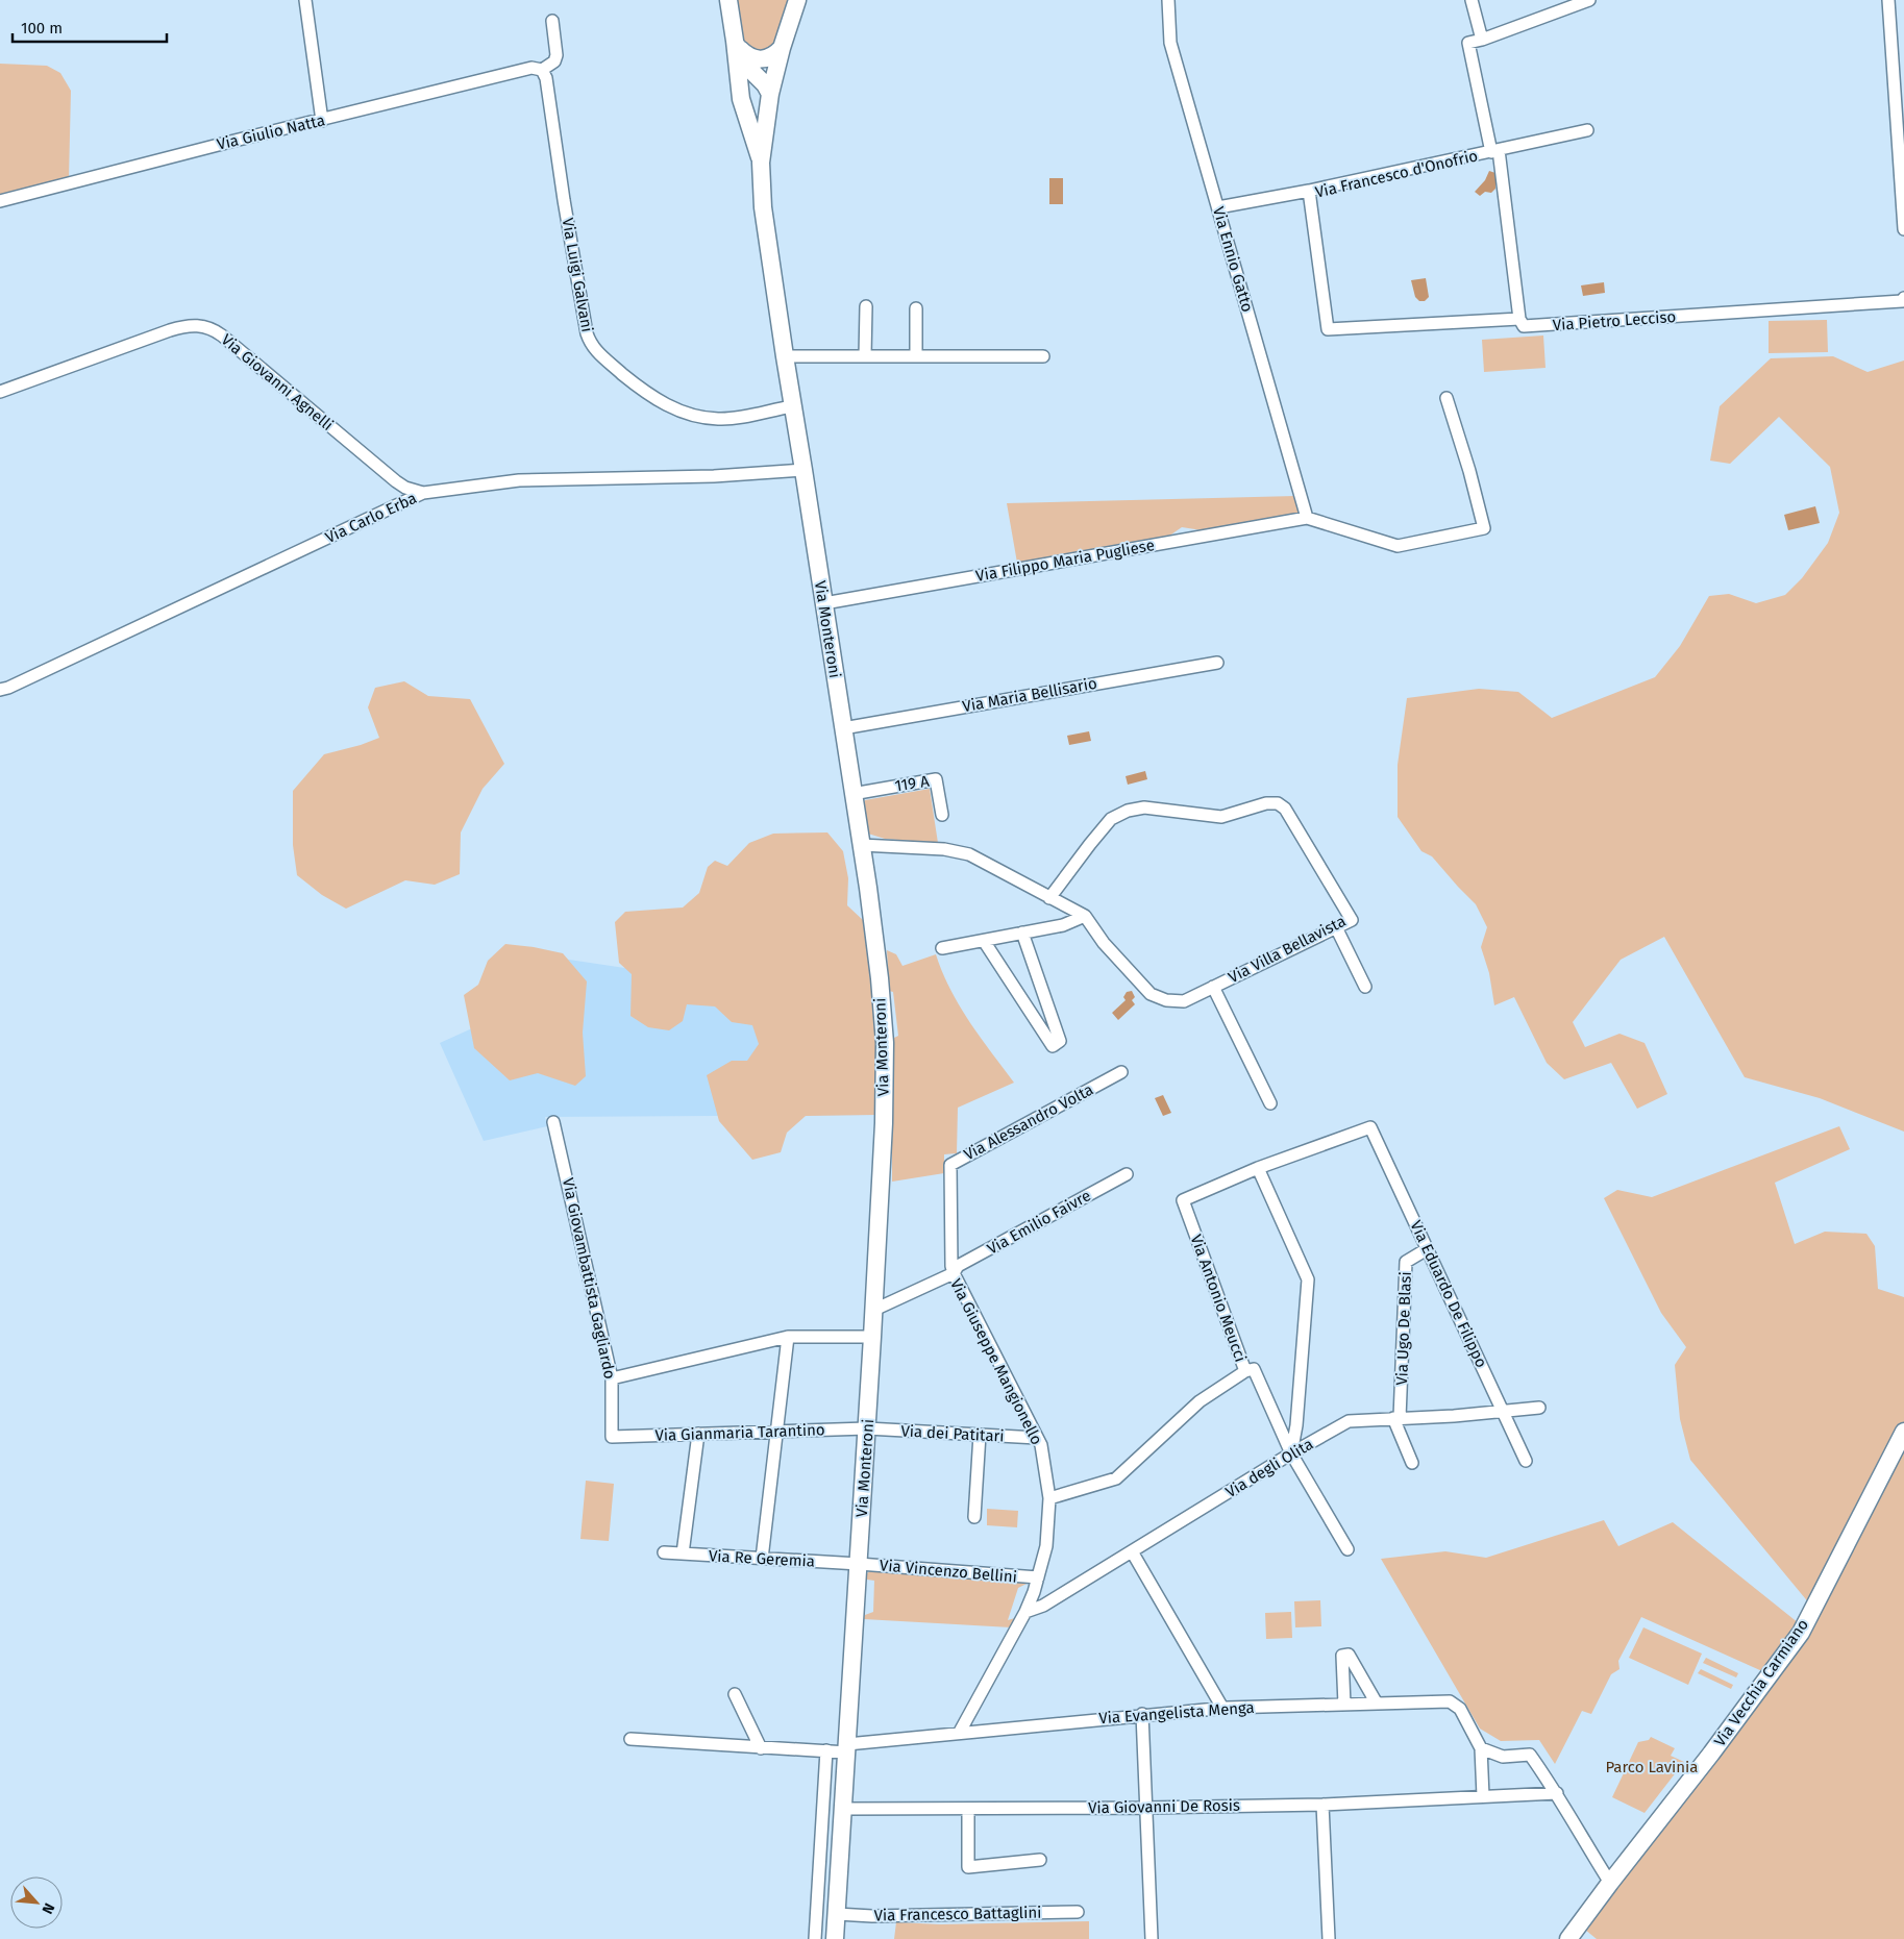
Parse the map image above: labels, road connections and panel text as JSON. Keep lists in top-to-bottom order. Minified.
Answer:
{"streets":{"main road":["Via Monteroni","Via Vecchia Carmiano"],"street":["Via Giulio Natta","Via Francesco d'Onofrio","Via Ennio Gatto","Via Luigi Galvani","Via Pietro Lecciso","Via Giovanni Agnelli","Via Carlo Erba","Via Filippo Maria Pugliese","Via Maria Bellisario","119 A","Via Villa Bellavista","Via Alessandro Volta","Via Emilio Faivre","Via Giovambattista Gagliardo","Via Eduardo De Filippo","Via Antonio Meucci","Via Ugo De Blasi","Via Giuseppe Mangionello","Via Gianmaria Tarantino","Via dei Patitari","Via degli Olita","Via Re Geremia","Via Vincenzo Bellini","Via Evangelista Menga","Via Giovanni De Rosis","Via Francesco Battaglini"]},"crossings":[["Via Giulio Natta","Via Luigi Galvani"],["Via Francesco d'Onofrio","Via Pietro Lecciso"],["Via Ennio Gatto","Via Filippo Maria Pugliese"],["Via Luigi Galvani","Via Monteroni"],["Via Giovanni Agnelli","Via Carlo Erba"],["Via Carlo Erba","Via Monteroni"],["Via Filippo Maria Pugliese","Via Monteroni"],["Via Monteroni","Via Maria Bellisario"],["Via Monteroni","119 A"],["Via Monteroni","Via Villa Bellavista"],["Via Monteroni","Via Giuseppe Mangionello"],["Via Monteroni","Via Gianmaria Tarantino"],["Via Monteroni","Via dei Patitari"],["Via Monteroni","Via Re Geremia"],["Via Monteroni","Via Vincenzo Bellini"],["Via Monteroni","Via Evangelista Menga"],["Via Monteroni","Via Giovanni De Rosis"],["Via Monteroni","Via Francesco Battaglini"],["Via Alessandro Volta","Via Emilio Faivre"],["Via Alessandro Volta","Via Giuseppe Mangionello"],["Via Emilio Faivre","Via Giuseppe Mangionello"],["Via Giovambattista Gagliardo","Via Gianmaria Tarantino"],["Via Eduardo De Filippo","Via Antonio Meucci"],["Via Eduardo De Filippo","Via Ugo De Blasi"],["Via Eduardo De Filippo","Via degli Olita"],["Via Antonio Meucci","Via degli Olita"],["Via Ugo De Blasi","Via degli Olita"],["Via Giuseppe Mangionello","Via dei Patitari"],["Via Giuseppe Mangionello","Via degli Olita"],["Via Giuseppe Mangionello","Via Vincenzo Bellini"],["Via Giuseppe Mangionello","Via Evangelista Menga"],["Via Gianmaria Tarantino","Via dei Patitari"],["Via Re Geremia","Via Vincenzo Bellini"]],"parks":["Parco Lavinia"],"scale_bar":"100 m","north":"bottom right"}
